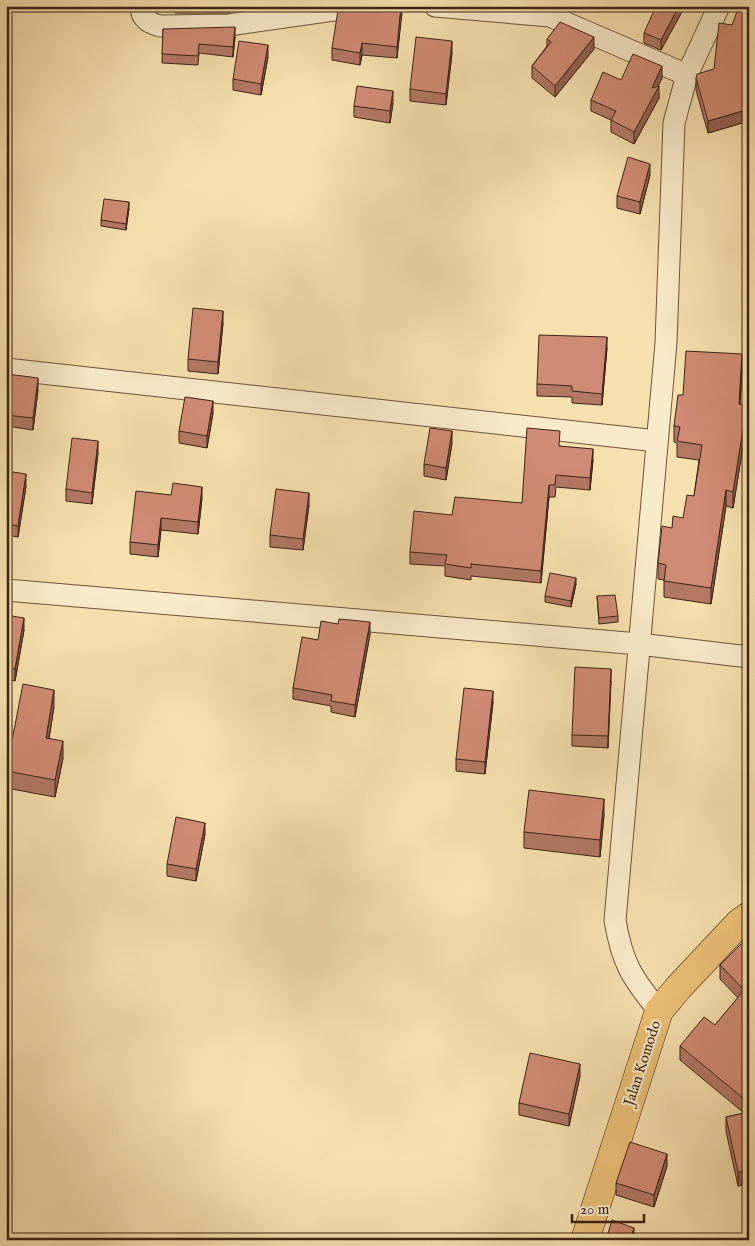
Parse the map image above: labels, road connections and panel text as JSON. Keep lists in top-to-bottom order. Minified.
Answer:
{"streets":{"highway":["Jalan Komodo"]},"scale_bar":"20 m"}
